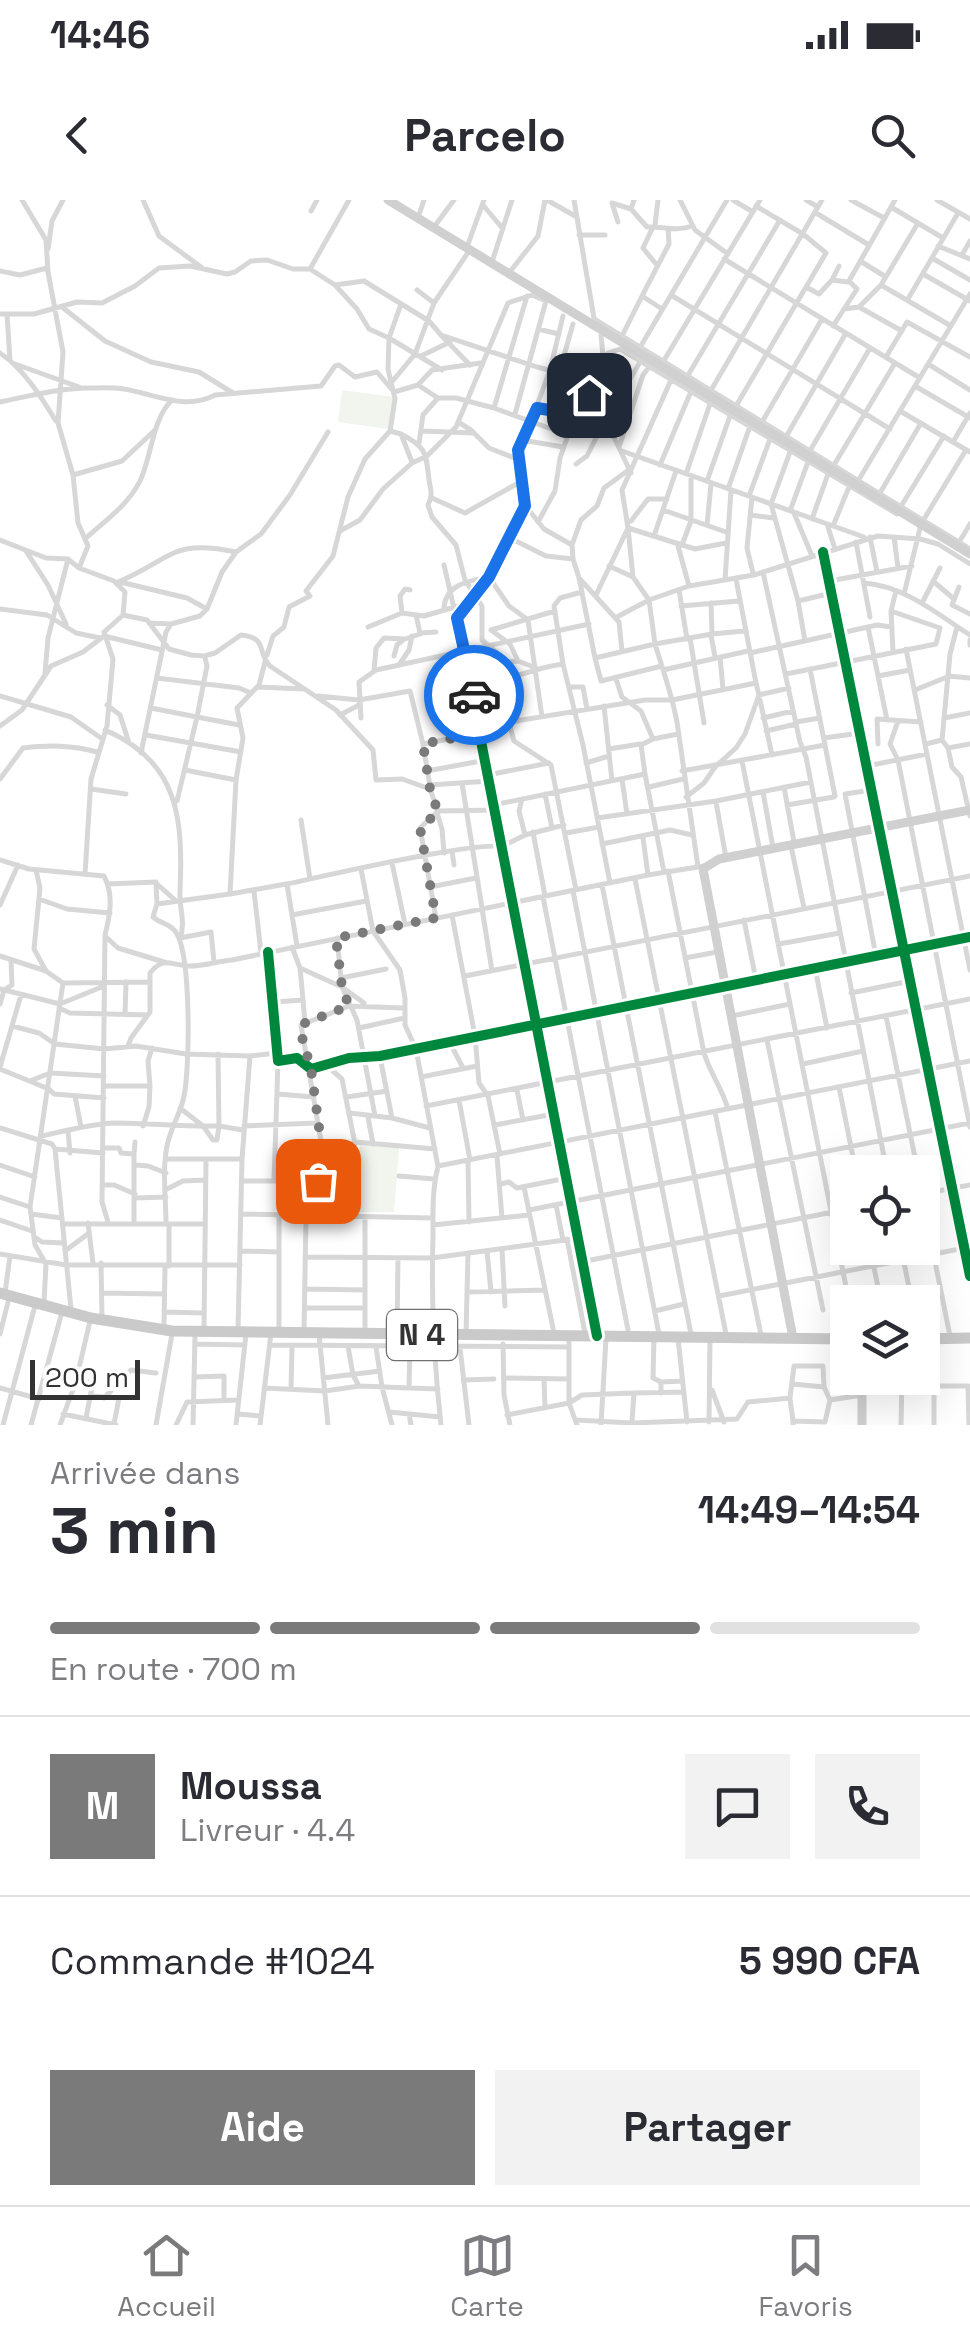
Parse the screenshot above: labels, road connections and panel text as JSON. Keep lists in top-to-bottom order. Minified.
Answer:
{"streets":{"main road":["N 4"]},"scale_bar":"200 m","page":{"status":"14:46","header":"Parcelo","scale":"200 m","heading":["3 min","Arrivée dans","14:49–14:54"],"panel":["Moussa","Livreur · 4.4","Commande #1024","5 990 CFA"],"bar":"En route · 700 m","round":"M","buttons":["Aide","Partager"],"tabs":["Accueil","Carte","Favoris"]}}
